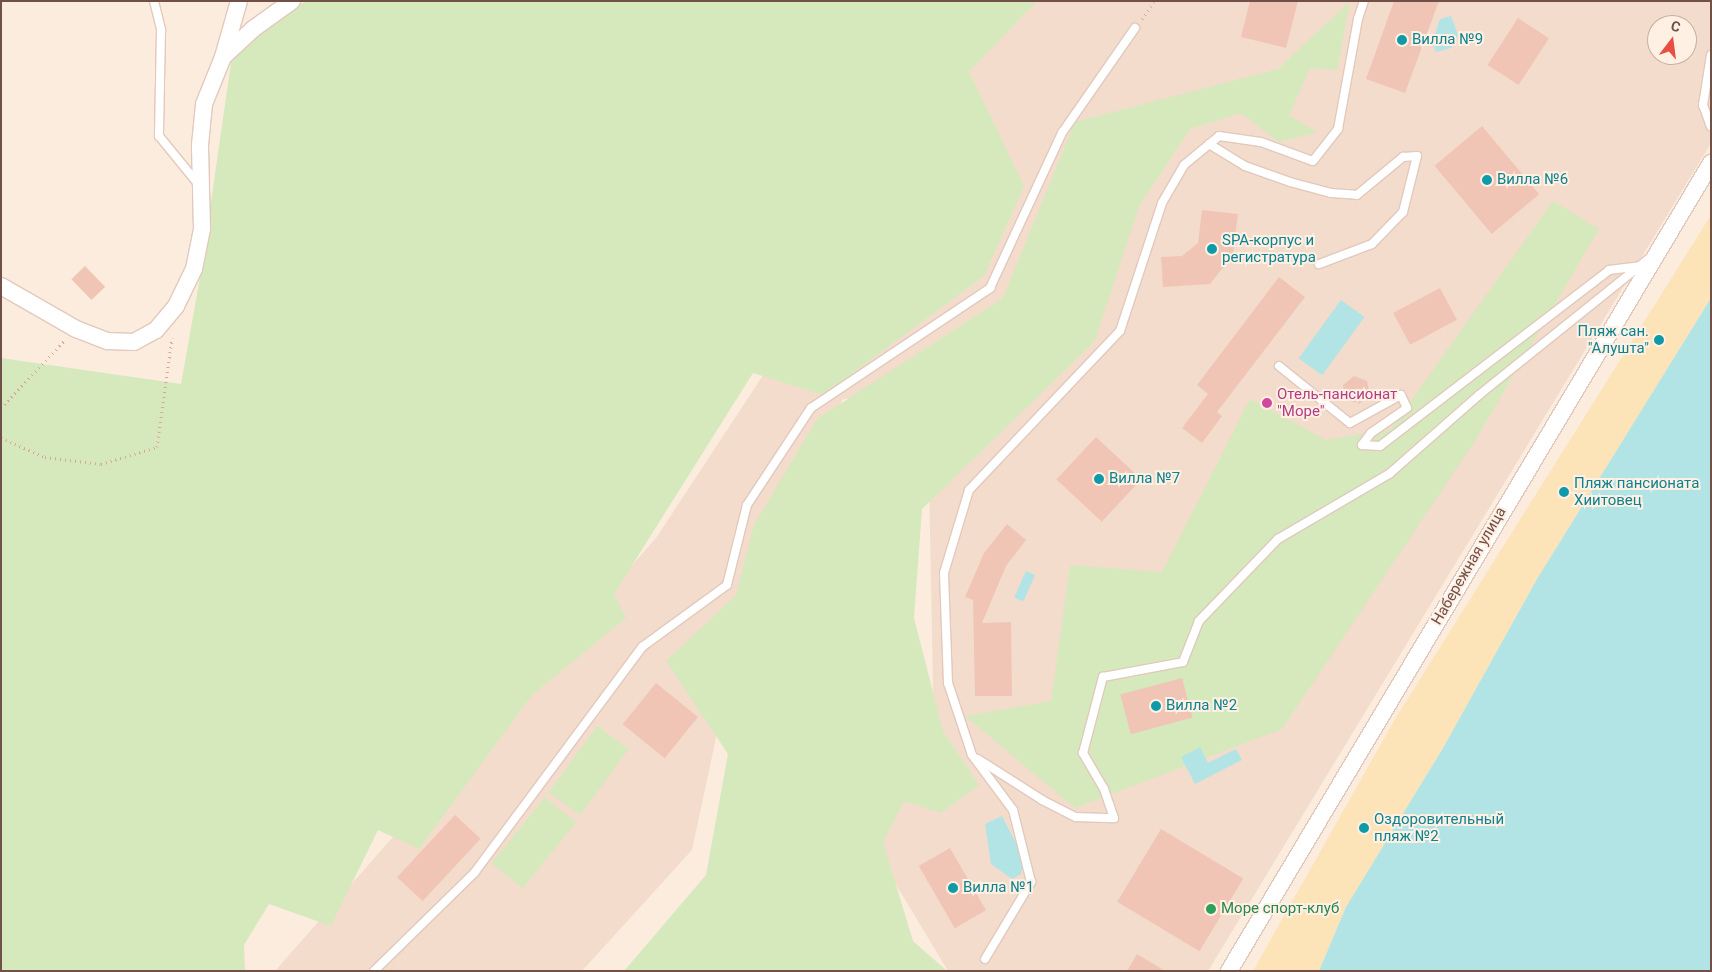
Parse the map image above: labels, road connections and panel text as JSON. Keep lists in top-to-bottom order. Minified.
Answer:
{"streets":{"street":["Набережная улица"]},"places":["Вилла №9","Вилла №6","SPA-корпус и регистратура","Пляж сан. \"Алушта\"","Отель-пансионат \"Море\"","Вилла №7","Пляж пансионата Хиитовец","Вилла №2","Оздоровительный пляж №2","Вилла №1","Море спорт-клуб"],"north":"top"}
